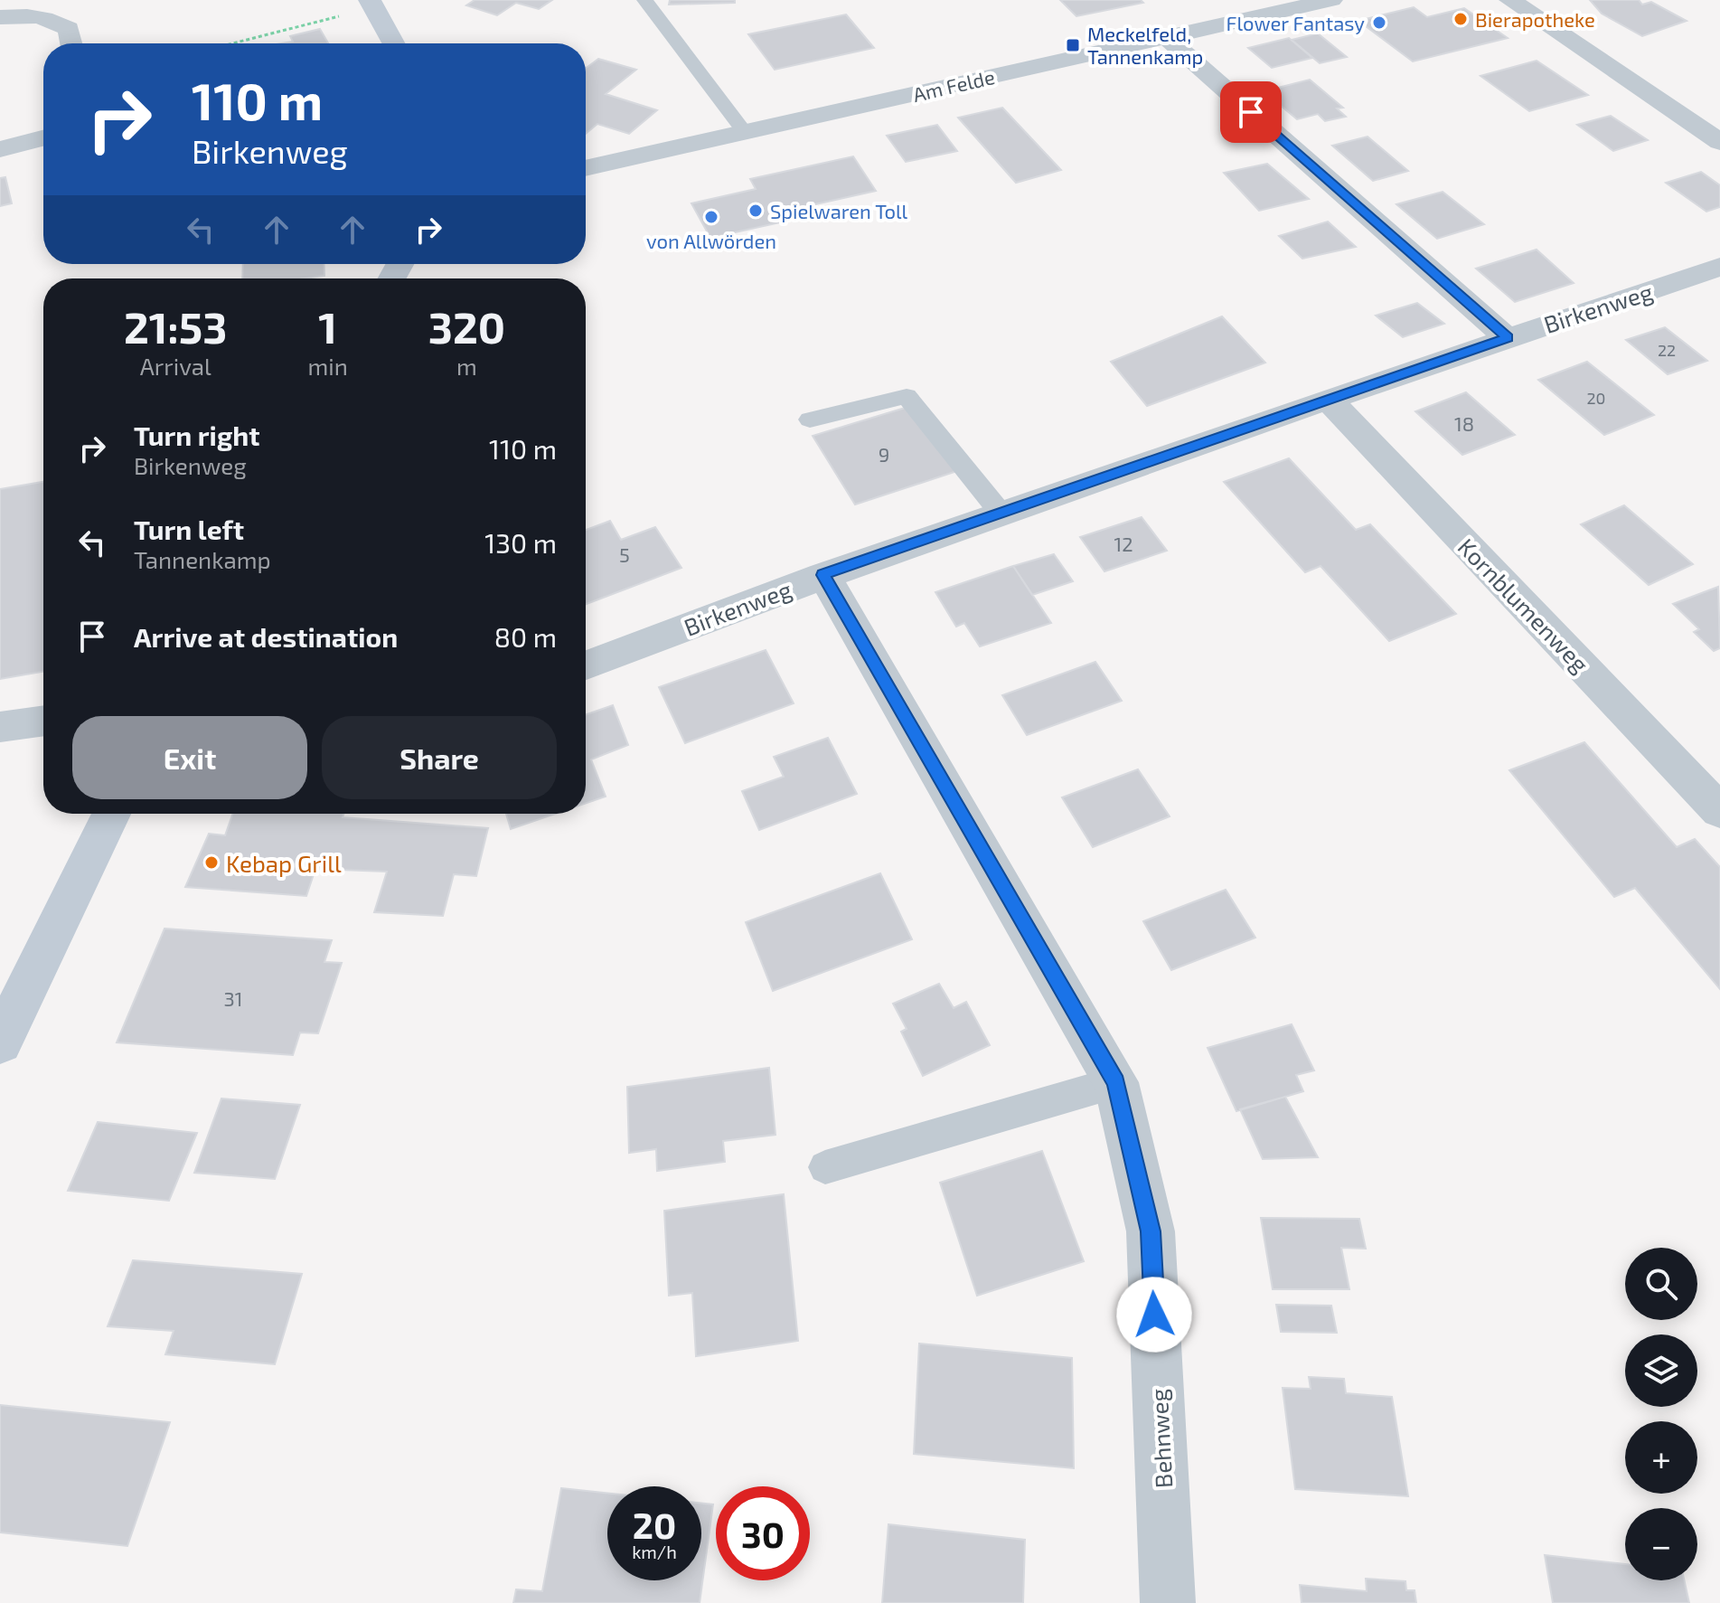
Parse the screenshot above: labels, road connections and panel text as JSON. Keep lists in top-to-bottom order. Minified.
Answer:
{"streets":{"street":["Am Felde","Birkenweg","Kornblumenweg","Behnweg"]},"crossings":[["Birkenweg","Kornblumenweg"],["Birkenweg","Behnweg"]],"places":{"other":["Bierapotheke","Flower Fantasy","Spielwaren Toll","von Allwörden","Kebap Grill"],"transit":["Meckelfeld, Tannenkamp"]},"house_numbers":["22","20","18","9","12","5","31"],"page":{"turn":["110 m","Birkenweg"],"eta":["21:53","Arrival","1","min","320","m"],"list":[{"name":"Turn right","note":"Birkenweg","value":"110 m"},{"name":"Turn left","note":"Tannenkamp","value":"130 m"},{"name":"Arrive at destination","value":"80 m"}],"buttons":["Exit","Share"],"map_buttons":["+","−"],"speed":"20 km/h","limit":"30"}}
